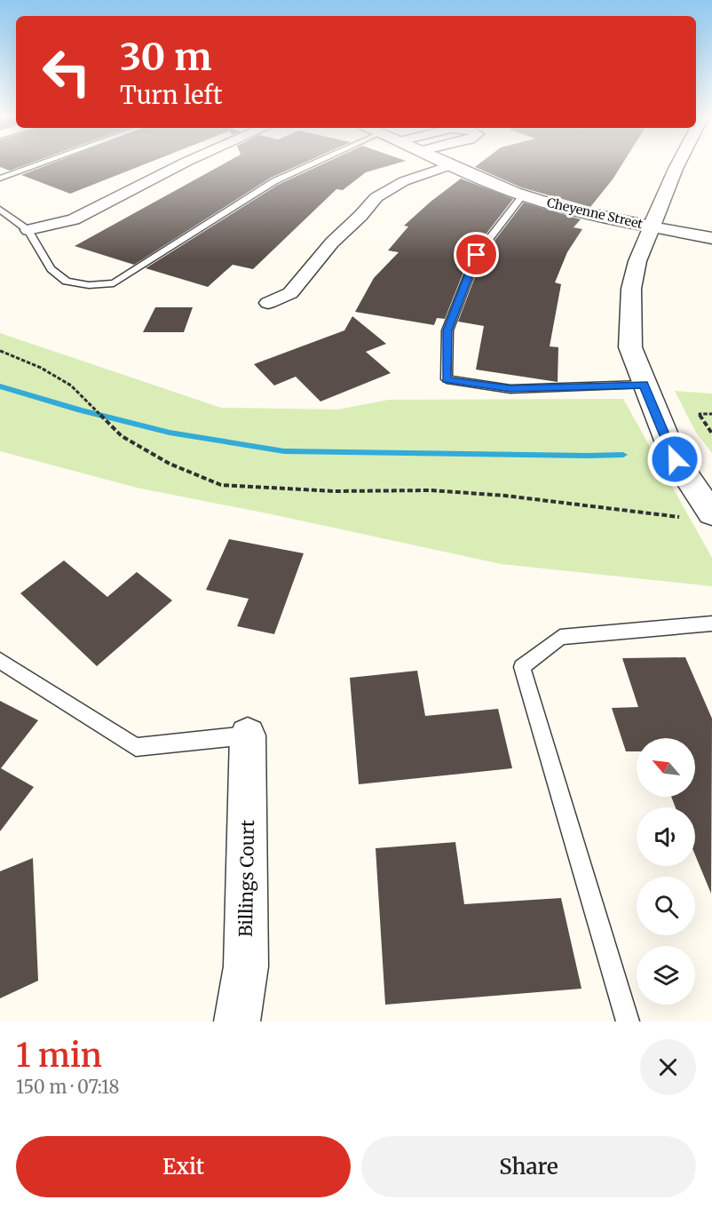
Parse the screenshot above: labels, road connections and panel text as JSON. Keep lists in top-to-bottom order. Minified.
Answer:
{"streets":{"street":["Cheyenne Street","Billings Court"]},"north":"top left","page":{"turn":["30 m","Turn left"],"heading":["1 min","150 m · 07:18"],"buttons":["Exit","Share"]}}
